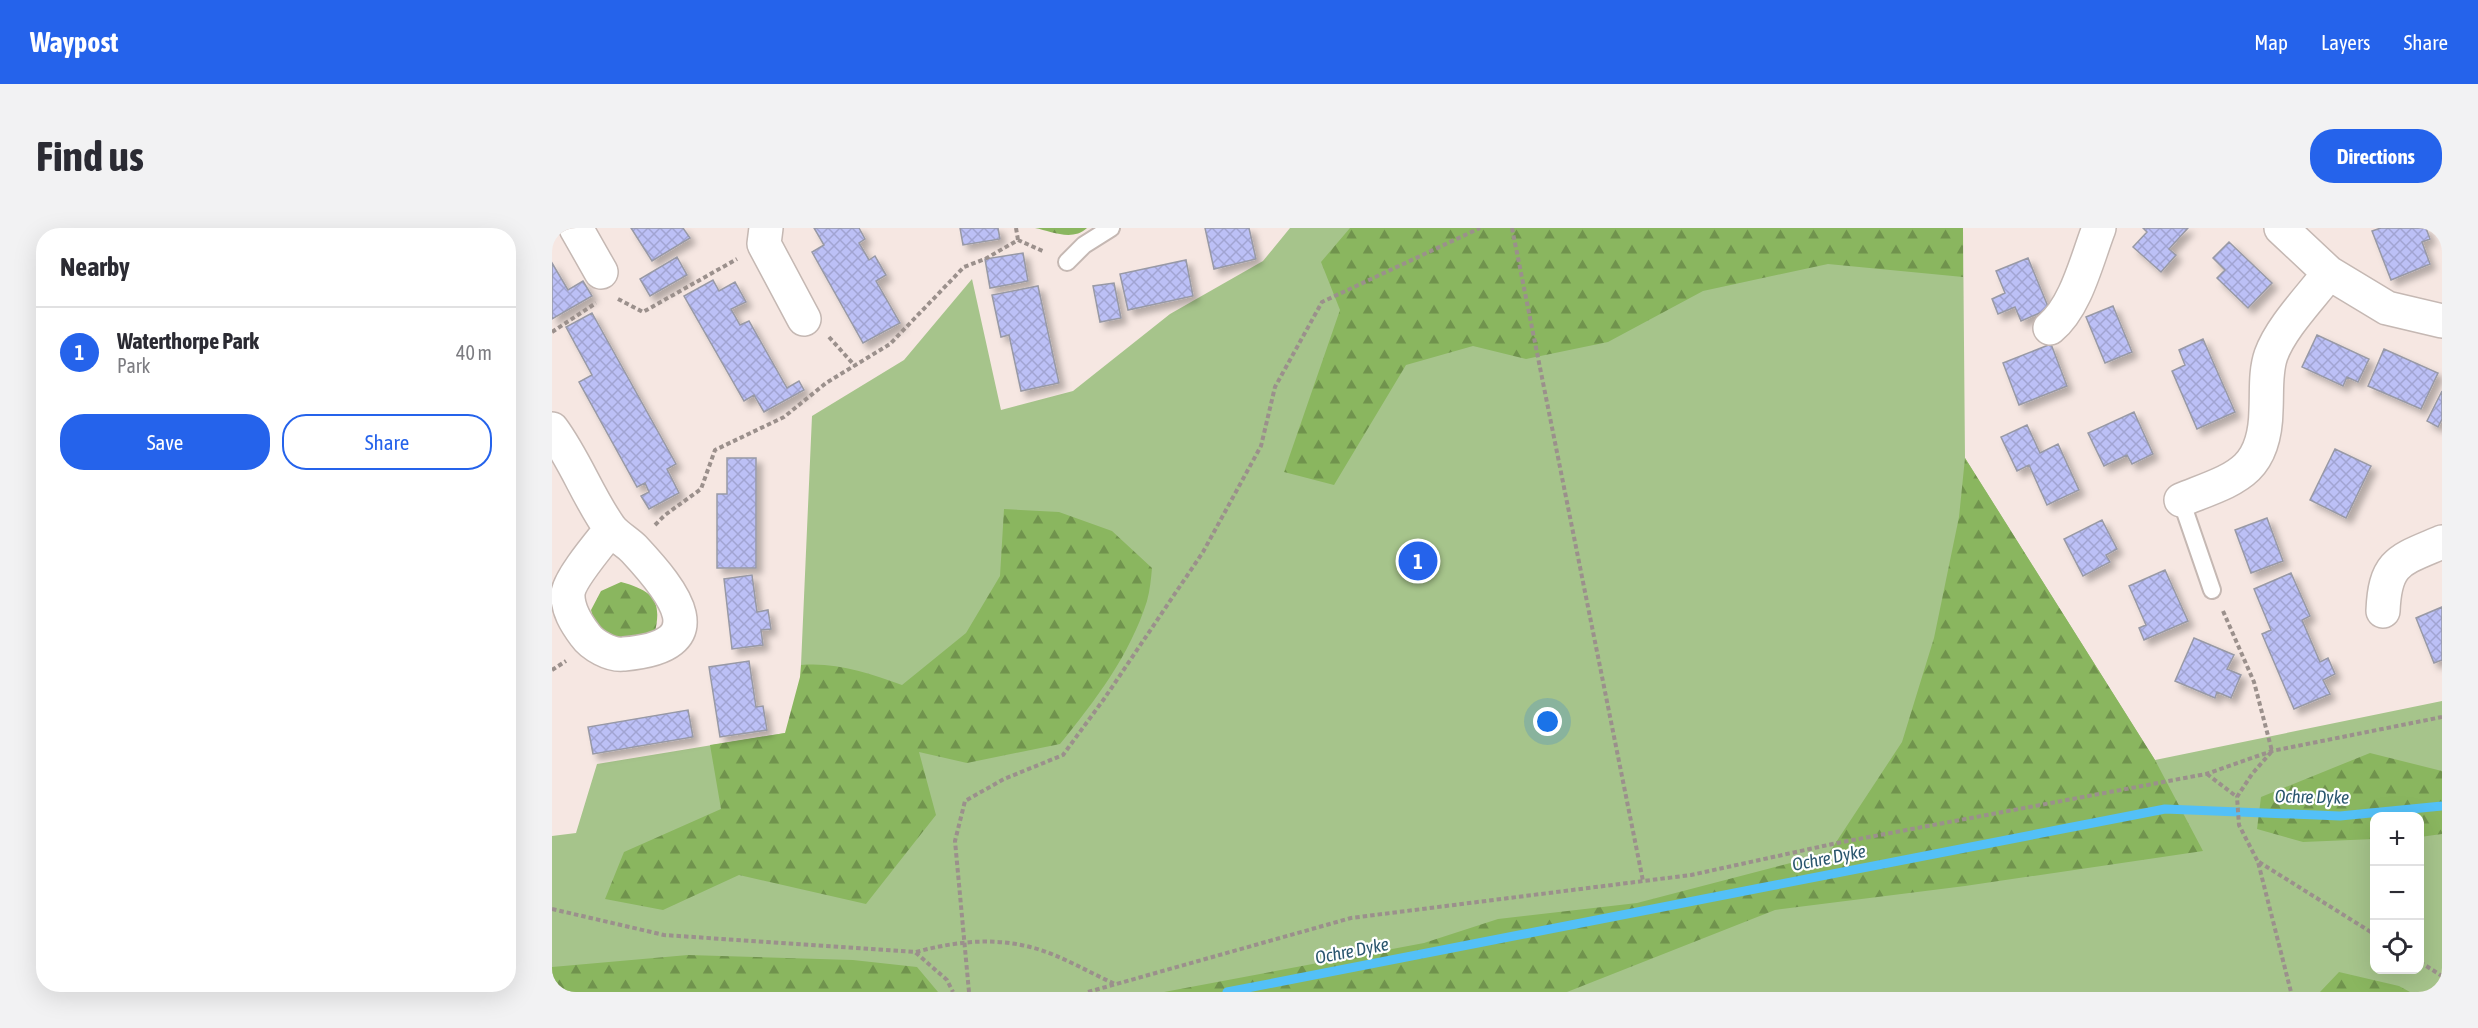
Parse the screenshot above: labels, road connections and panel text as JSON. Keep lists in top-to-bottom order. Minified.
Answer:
{"water":["Ochre Dyke"],"page":{"header":"Waypost","nav":["Map","Layers","Share"],"buttons":["Directions",["Save","Share"]],"title":"Find us","heading":"Nearby","list":[{"mark":"1","name":"Waterthorpe Park","note":"Park","value":"40 m"}],"pins":"1","map_buttons":["+","−"]}}
